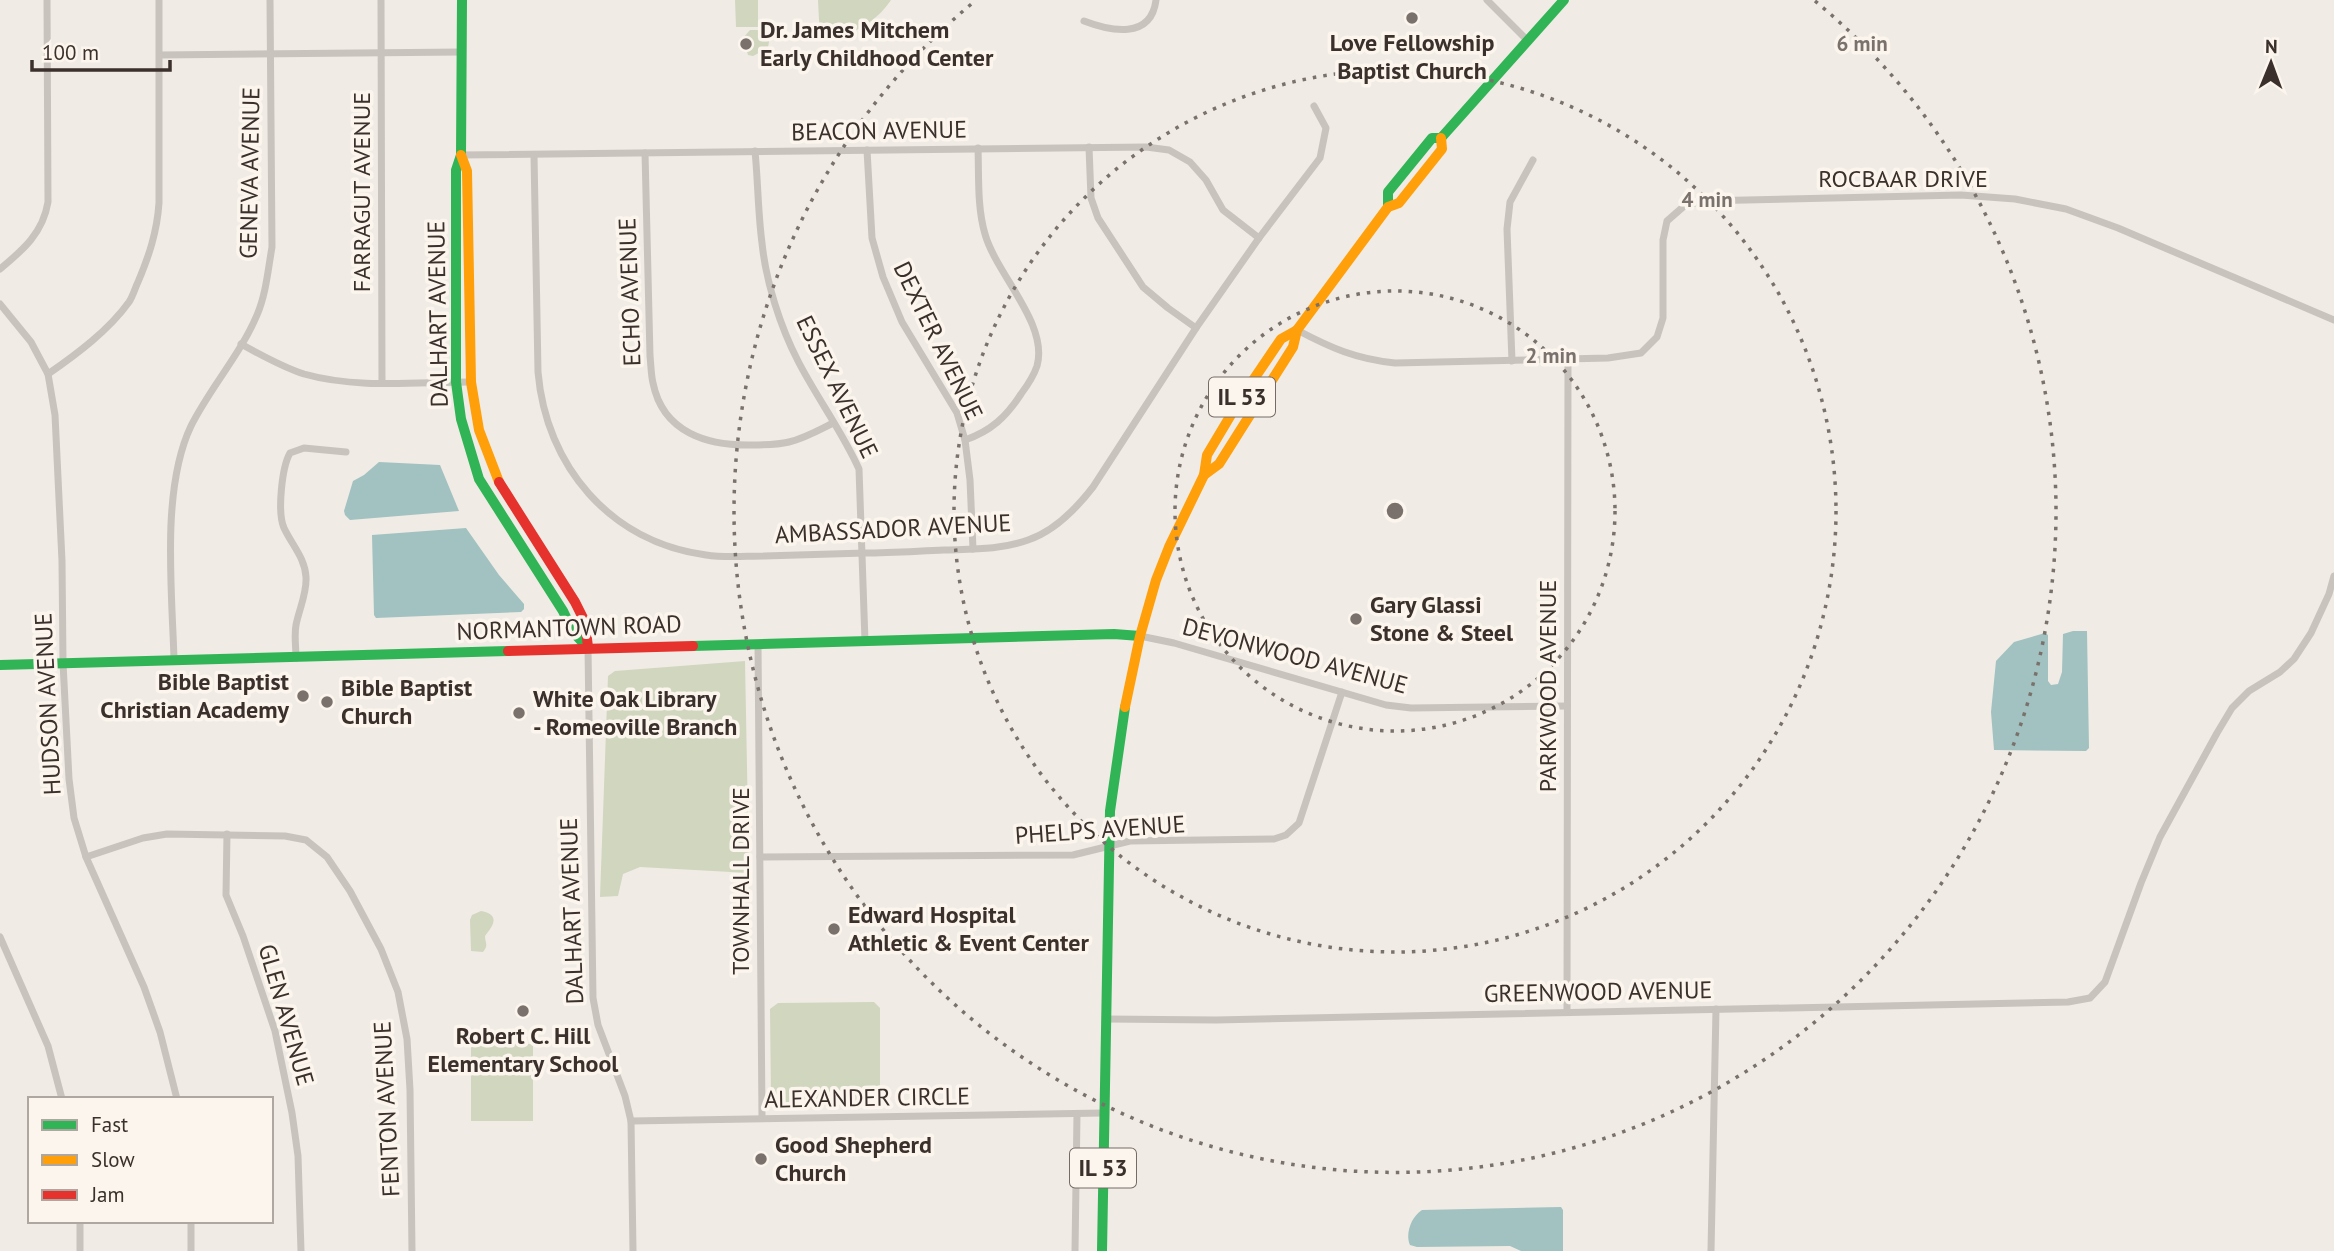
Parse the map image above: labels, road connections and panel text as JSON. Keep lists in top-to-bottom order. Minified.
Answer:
{"streets":{"main road":["DALHART AVENUE","IL 53","NORMANTOWN ROAD"],"street":["BEACON AVENUE","GENEVA AVENUE","ROCBAAR DRIVE","FARRAGUT AVENUE","ECHO AVENUE","DEXTER AVENUE","ESSEX AVENUE","AMBASSADOR AVENUE","DEVONWOOD AVENUE","PARKWOOD AVENUE","HUDSON AVENUE","PHELPS AVENUE","TOWNHALL DRIVE","GREENWOOD AVENUE","GLEN AVENUE","ALEXANDER CIRCLE","FENTON AVENUE"]},"crossings":[["BEACON AVENUE","ECHO AVENUE"],["BEACON AVENUE","DALHART AVENUE"],["BEACON AVENUE","DEXTER AVENUE"],["BEACON AVENUE","ESSEX AVENUE"],["BEACON AVENUE","AMBASSADOR AVENUE"],["GENEVA AVENUE","NORMANTOWN ROAD"],["ROCBAAR DRIVE","PARKWOOD AVENUE"],["ECHO AVENUE","ESSEX AVENUE"],["DALHART AVENUE","NORMANTOWN ROAD"],["DALHART AVENUE","ALEXANDER CIRCLE"],["DEXTER AVENUE","AMBASSADOR AVENUE"],["ESSEX AVENUE","AMBASSADOR AVENUE"],["ESSEX AVENUE","NORMANTOWN ROAD"],["IL 53","NORMANTOWN ROAD"],["IL 53","DEVONWOOD AVENUE"],["IL 53","PHELPS AVENUE"],["IL 53","GREENWOOD AVENUE"],["IL 53","ALEXANDER CIRCLE"],["NORMANTOWN ROAD","DEVONWOOD AVENUE"],["NORMANTOWN ROAD","HUDSON AVENUE"],["NORMANTOWN ROAD","TOWNHALL DRIVE"],["DEVONWOOD AVENUE","PARKWOOD AVENUE"],["DEVONWOOD AVENUE","PHELPS AVENUE"],["PARKWOOD AVENUE","GREENWOOD AVENUE"],["HUDSON AVENUE","FENTON AVENUE"],["PHELPS AVENUE","TOWNHALL DRIVE"],["TOWNHALL DRIVE","ALEXANDER CIRCLE"],["GLEN AVENUE","FENTON AVENUE"]],"places":["Love Fellowship Baptist Church","Dr. James Mitchem Early Childhood Center","Gary Glassi Stone & Steel","Bible Baptist Christian Academy","Bible Baptist Church","White Oak Library - Romeoville Branch","Edward Hospital Athletic & Event Center","Robert C. Hill Elementary School","Good Shepherd Church"],"legend":["Fast","Slow","Jam"],"scale_bar":"100 m","north":"top","rings":["6 min","4 min","2 min"]}
